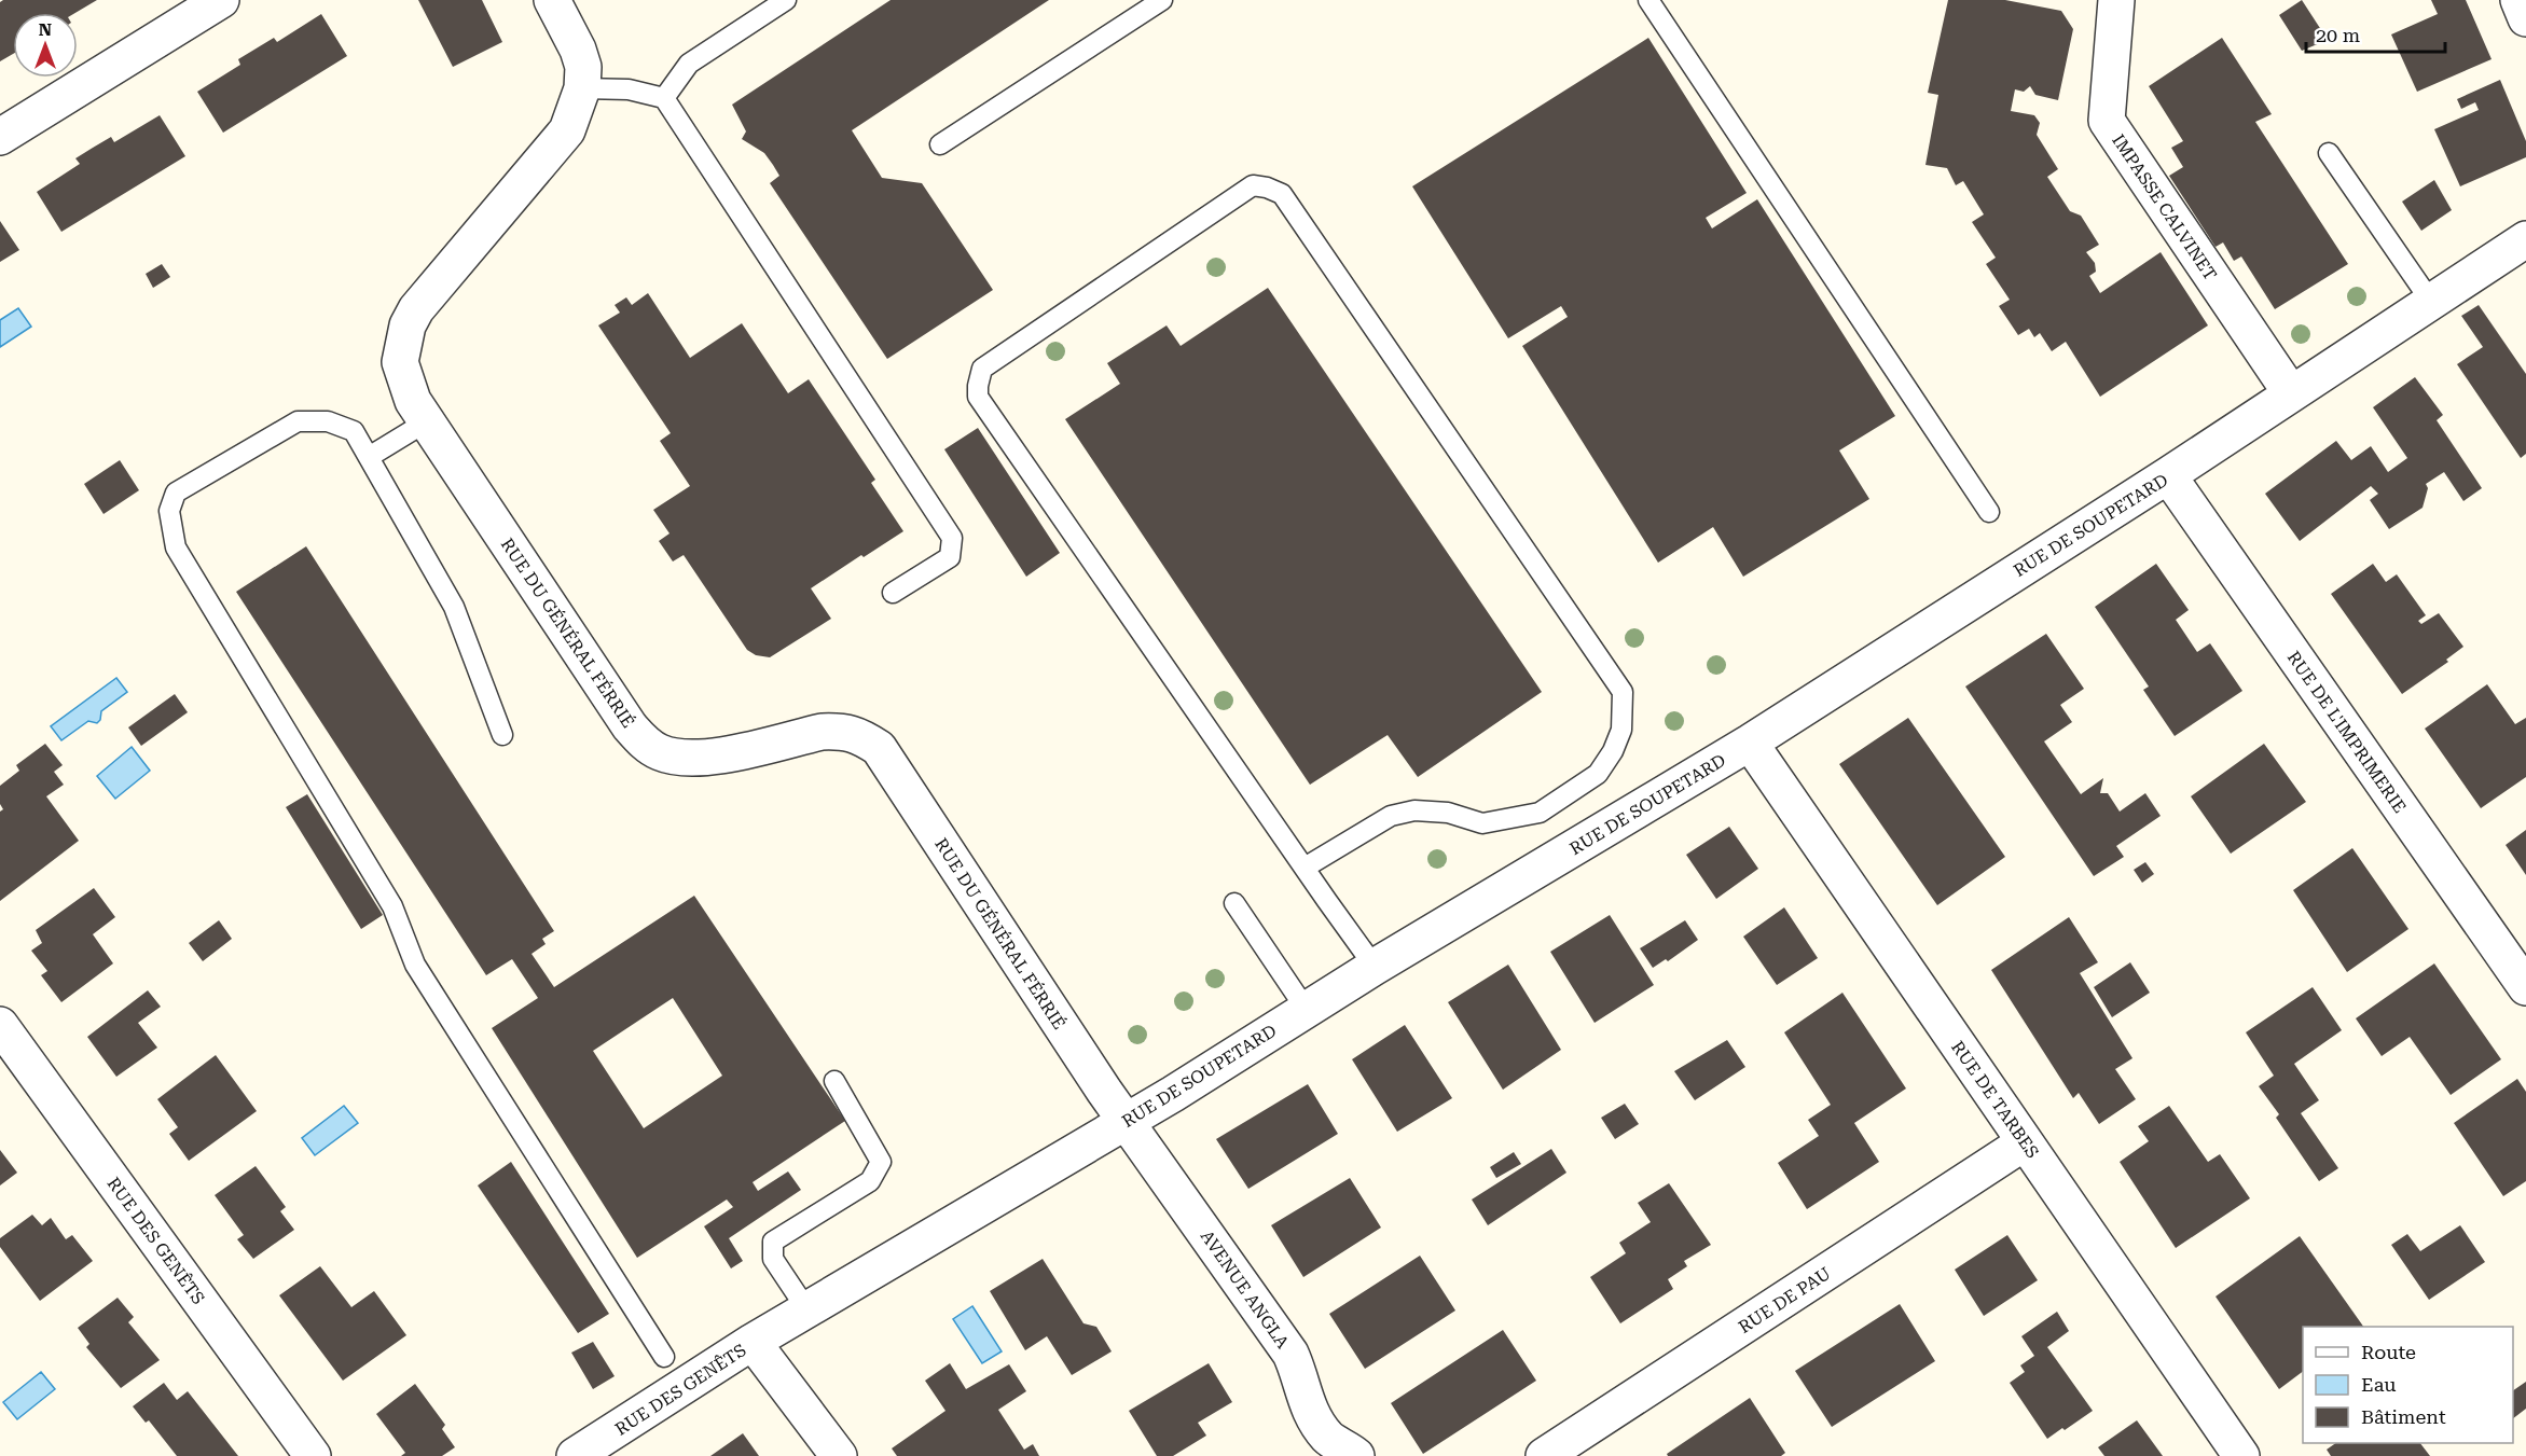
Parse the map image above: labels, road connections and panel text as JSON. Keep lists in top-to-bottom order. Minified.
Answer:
{"streets":{"street":["IMPASSE CALVINET","RUE DE SOUPETARD","RUE DU GÉNÉRAL FÉRRIÉ","RUE DE L'IMPRIMERIE","RUE DE TARBES","RUE DES GENÊTS","AVENUE ANGLA","RUE DE PAU"]},"crossings":[["IMPASSE CALVINET","RUE DE SOUPETARD"],["RUE DE SOUPETARD","RUE DU GÉNÉRAL FÉRRIÉ"],["RUE DE SOUPETARD","RUE DE L'IMPRIMERIE"],["RUE DE SOUPETARD","RUE DE TARBES"],["RUE DE SOUPETARD","RUE DES GENÊTS"],["RUE DE SOUPETARD","AVENUE ANGLA"],["RUE DU GÉNÉRAL FÉRRIÉ","AVENUE ANGLA"],["RUE DE TARBES","RUE DE PAU"]],"legend":["Route","Eau","Bâtiment"],"scale_bar":"20 m","north":"top"}
